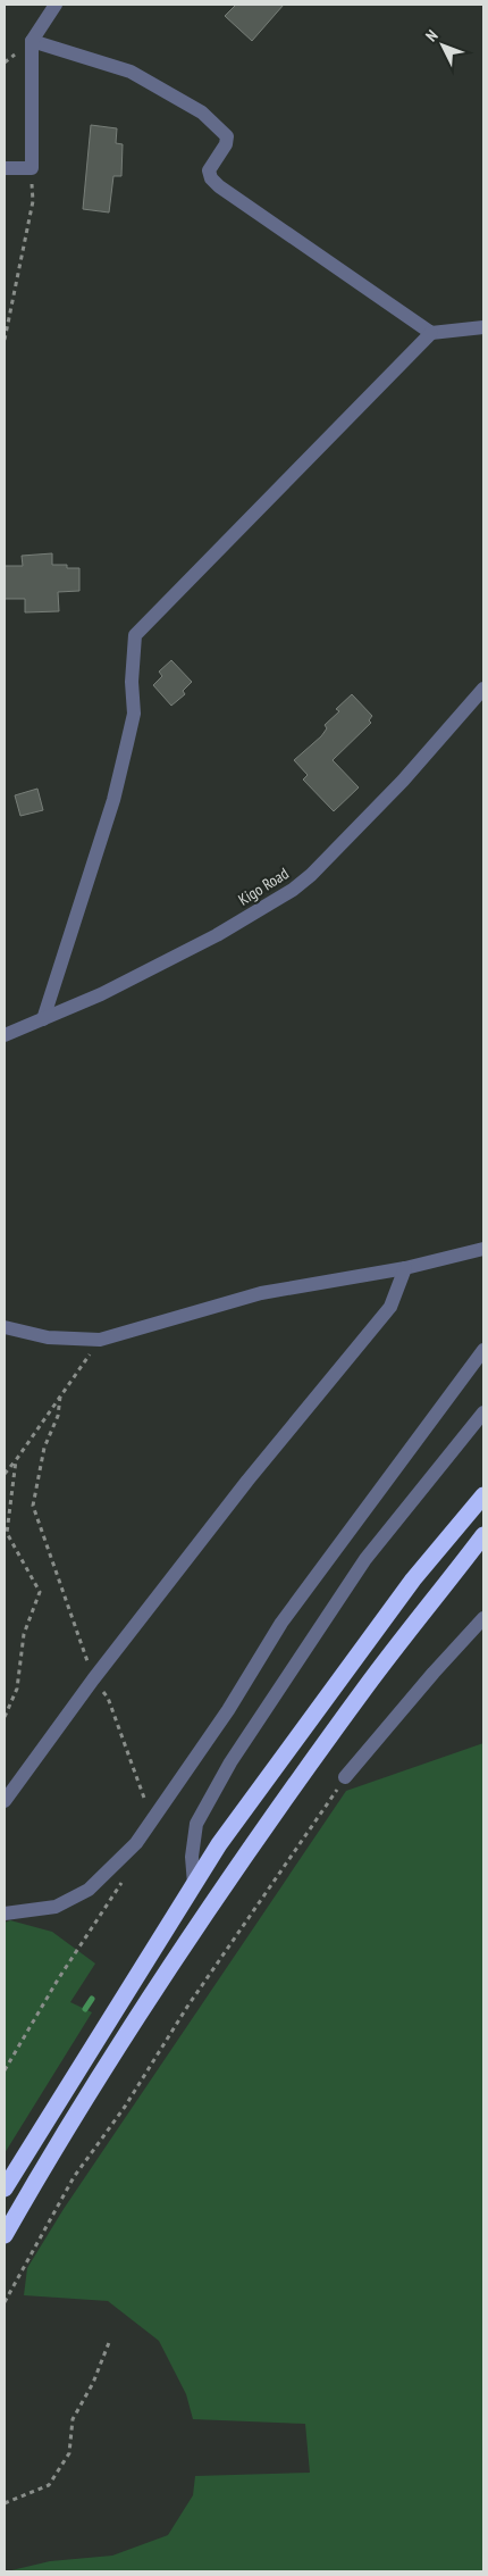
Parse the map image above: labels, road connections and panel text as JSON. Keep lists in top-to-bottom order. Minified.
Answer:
{"streets":{"street":["Kigo Road"]},"north":"top left"}
